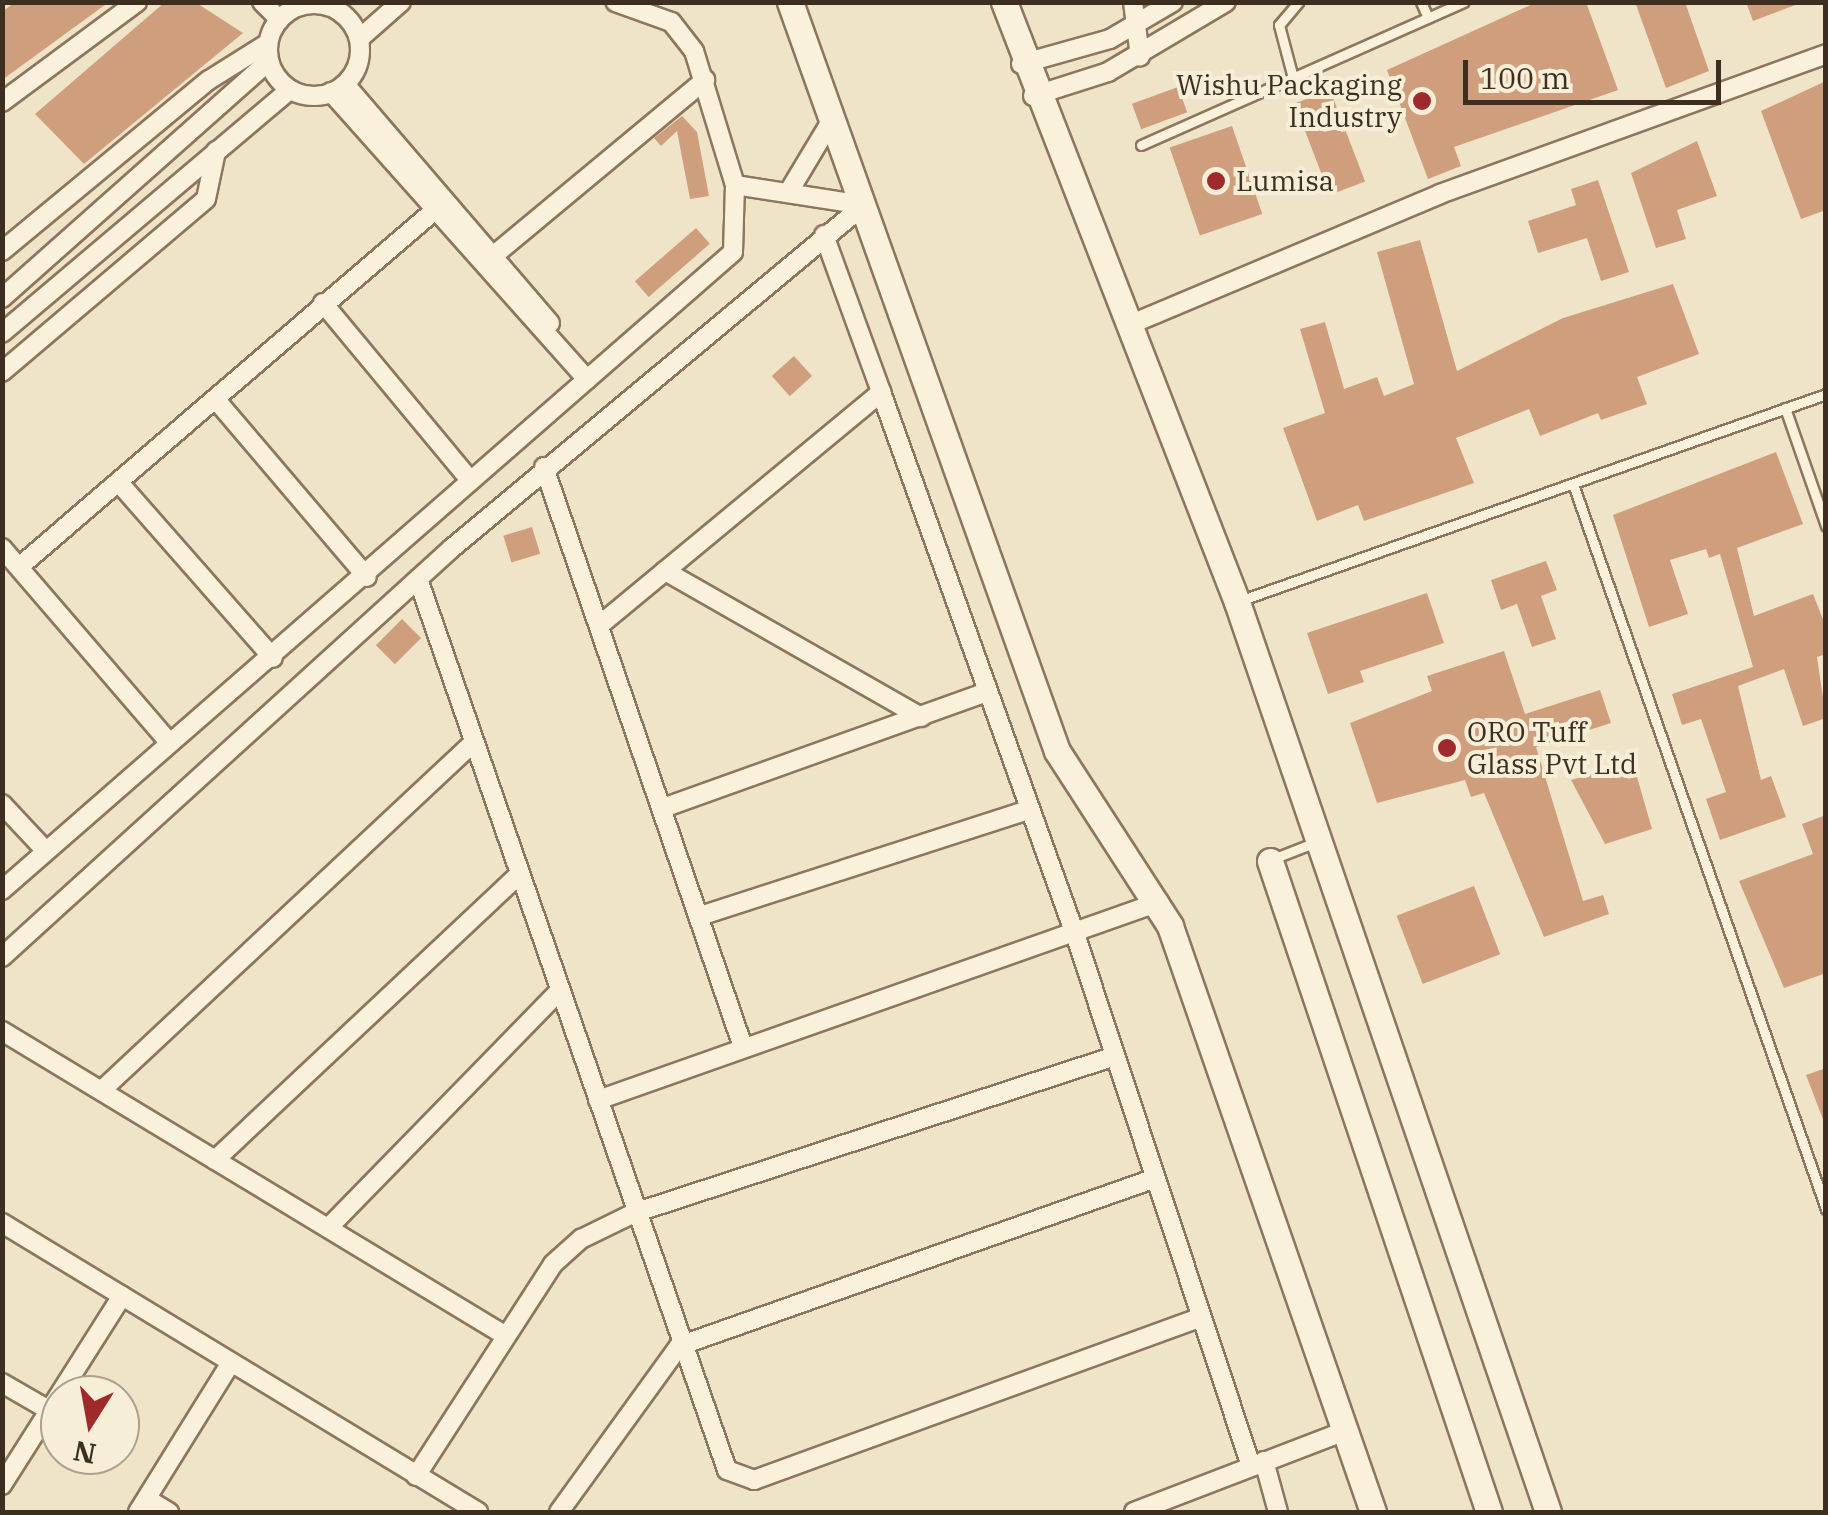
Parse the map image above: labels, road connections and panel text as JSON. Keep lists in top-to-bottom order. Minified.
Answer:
{"places":["Wishu Packaging Industry","Lumisa","ORO Tuff Glass Pvt Ltd"],"scale_bar":"100 m","north":"bottom"}
